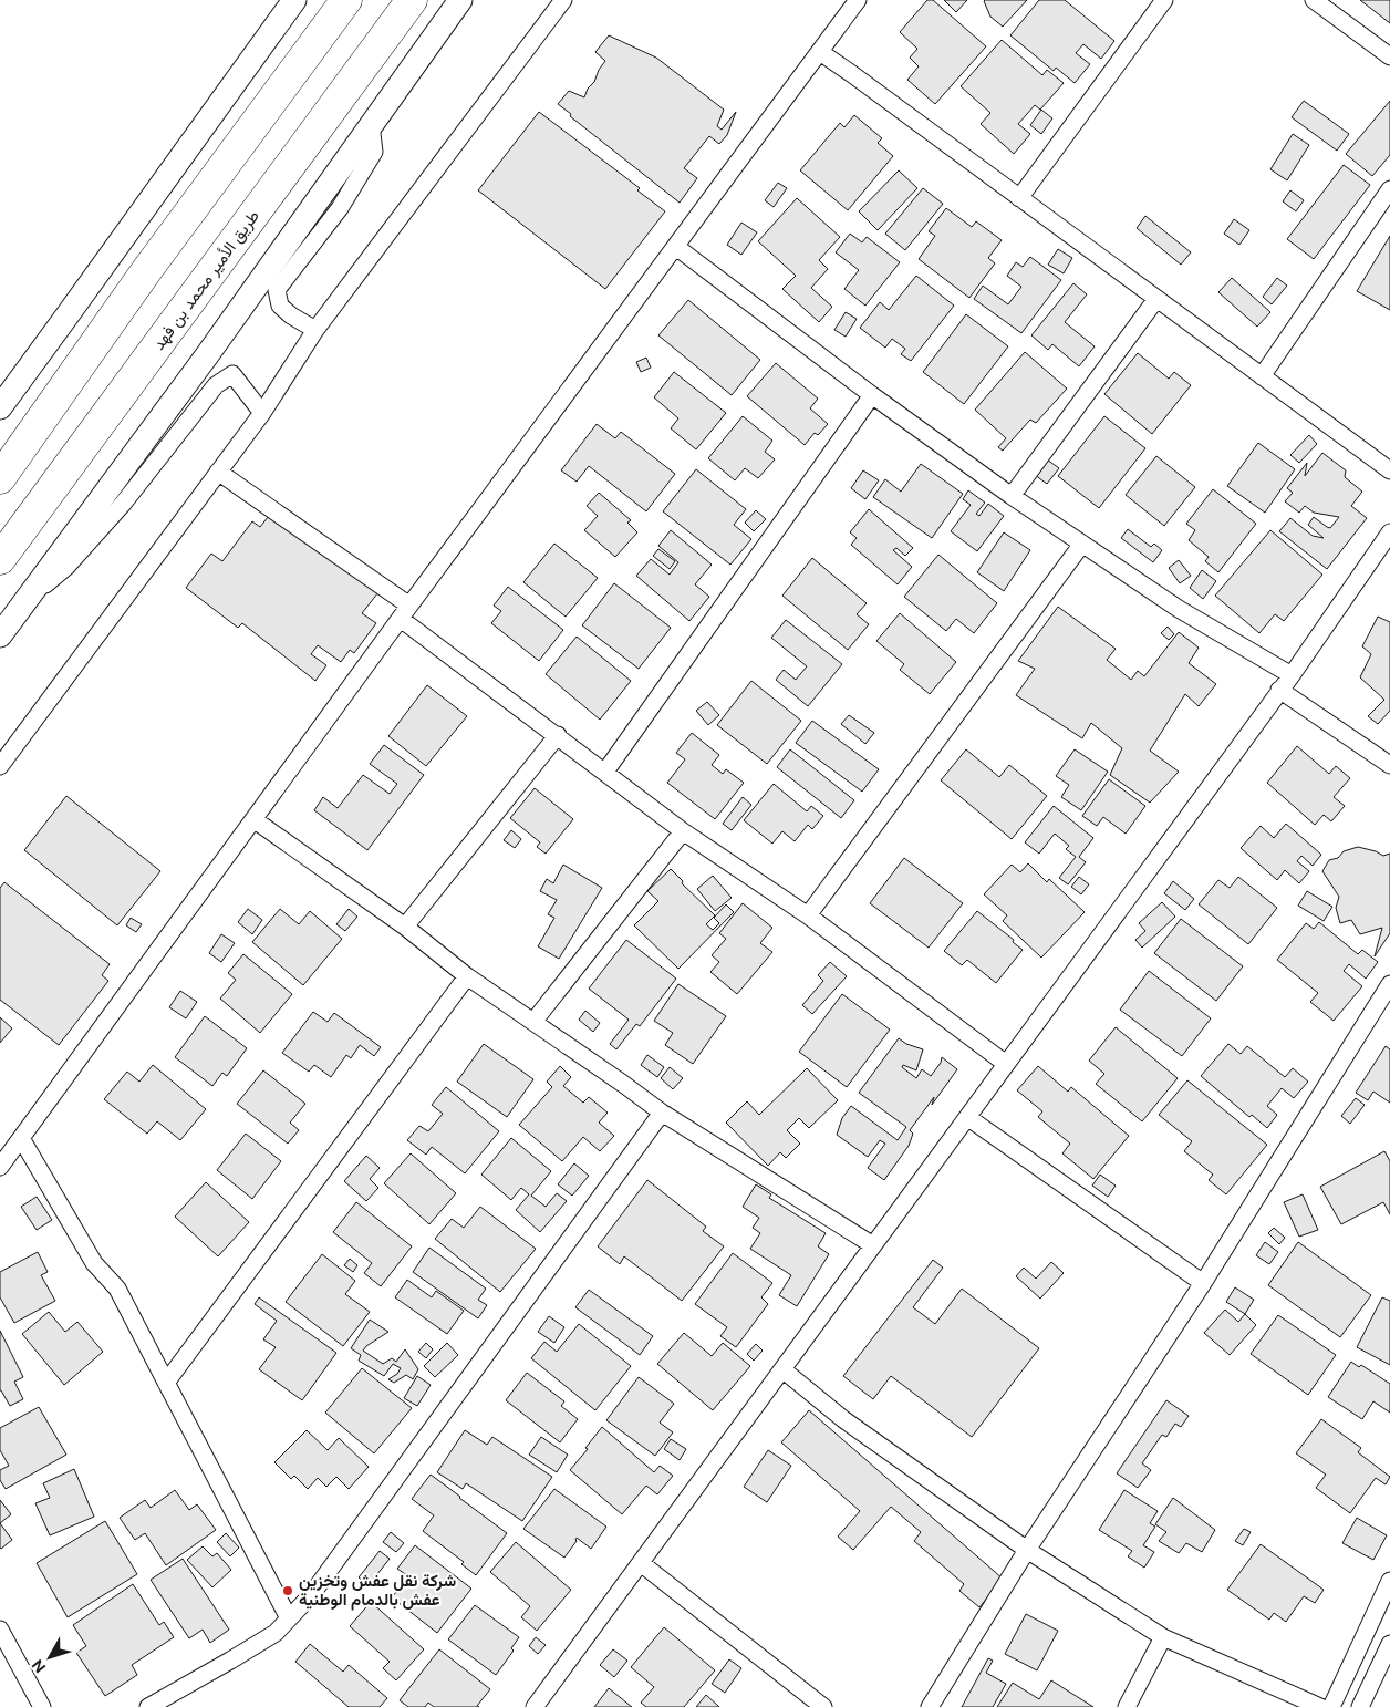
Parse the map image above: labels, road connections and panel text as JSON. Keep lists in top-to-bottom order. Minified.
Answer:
{"streets":{"highway":["طريق الأمير محمد بن فهد"]},"places":["شركة نقل عفش وتخزين عفش بالدمام الوطنية"],"north":"bottom left"}
